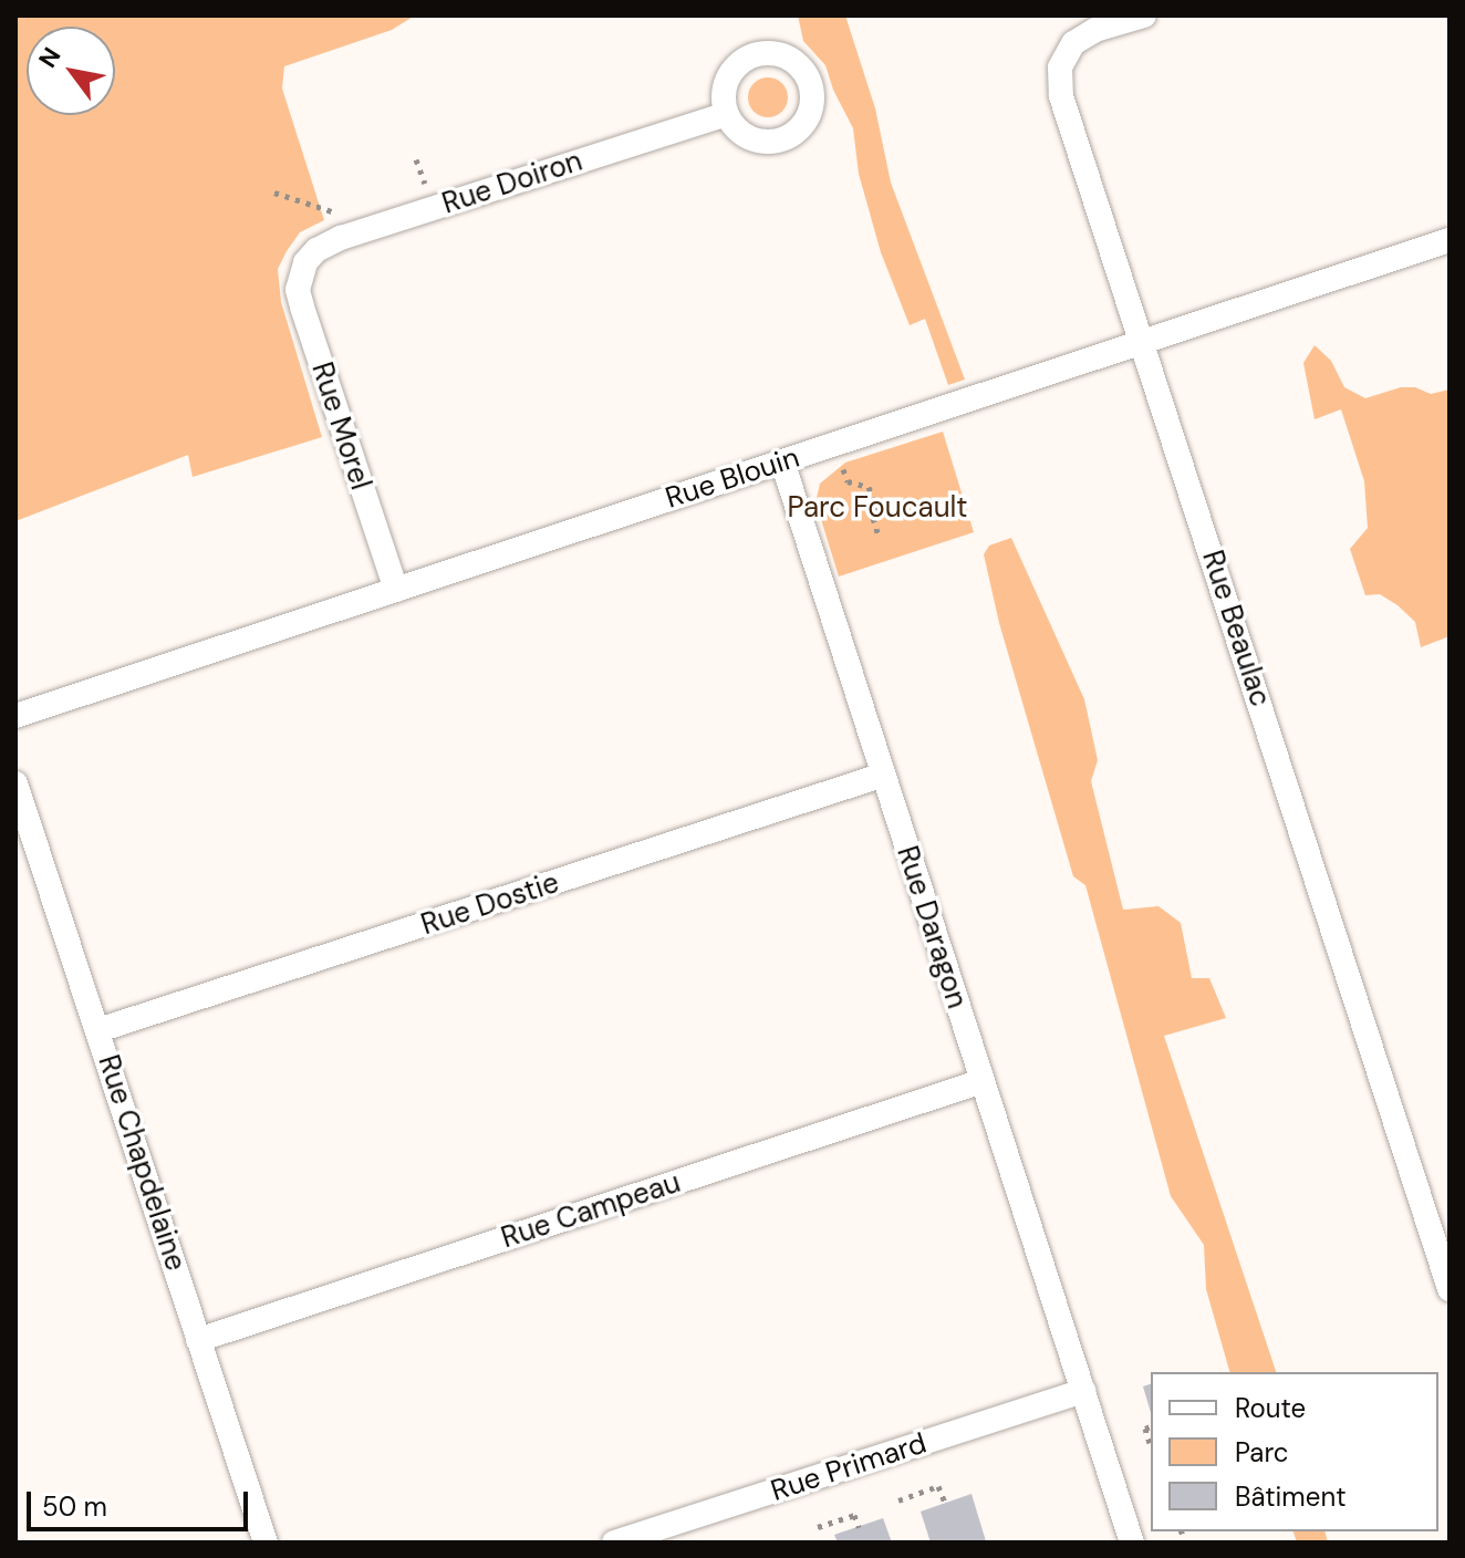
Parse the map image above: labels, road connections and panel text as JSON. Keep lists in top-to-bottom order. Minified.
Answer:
{"streets":{"street":["Rue Doiron","Rue Morel","Rue Blouin","Rue Beaulac","Rue Dostie","Rue Daragon","Rue Chapdelaine","Rue Campeau","Rue Primard"]},"crossings":[["Rue Doiron","Rue Morel"],["Rue Morel","Rue Blouin"],["Rue Blouin","Rue Beaulac"],["Rue Blouin","Rue Daragon"],["Rue Dostie","Rue Daragon"],["Rue Dostie","Rue Chapdelaine"],["Rue Daragon","Rue Campeau"],["Rue Daragon","Rue Primard"],["Rue Chapdelaine","Rue Campeau"]],"parks":["Parc Foucault"],"legend":["Route","Parc","Bâtiment"],"scale_bar":"50 m","north":"top left"}
